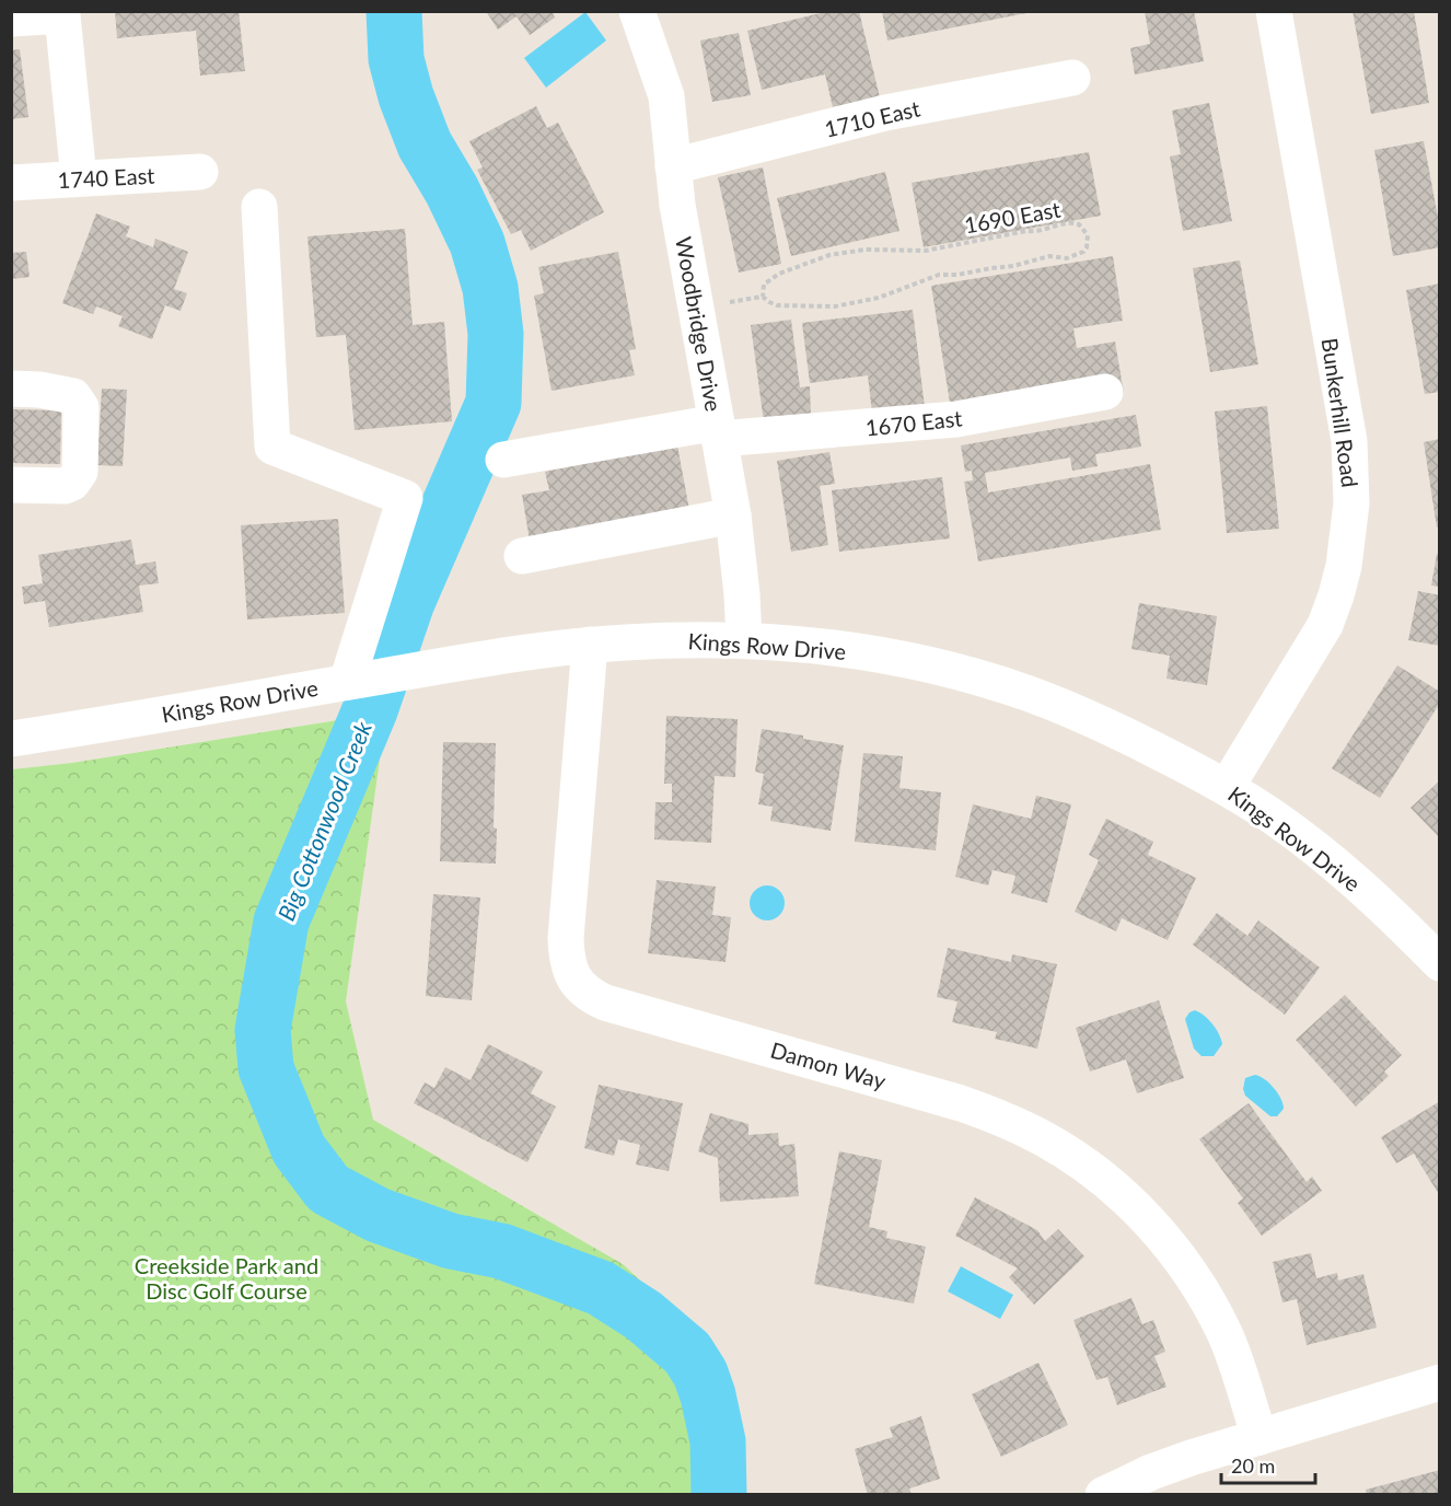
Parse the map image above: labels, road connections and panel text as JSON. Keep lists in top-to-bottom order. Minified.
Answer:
{"streets":{"street":["1710 East","1740 East","Woodbridge Drive","Bunkerhill Road","1670 East","Kings Row Drive","Damon Way"],"path":["1690 East"]},"crossings":[["1710 East","Woodbridge Drive"],["Woodbridge Drive","1670 East"],["Woodbridge Drive","Kings Row Drive"],["Bunkerhill Road","Kings Row Drive"],["Kings Row Drive","Damon Way"]],"water":["Big Cottonwood Creek"],"parks":["Creekside Park and Disc Golf Course"],"scale_bar":"20 m"}
